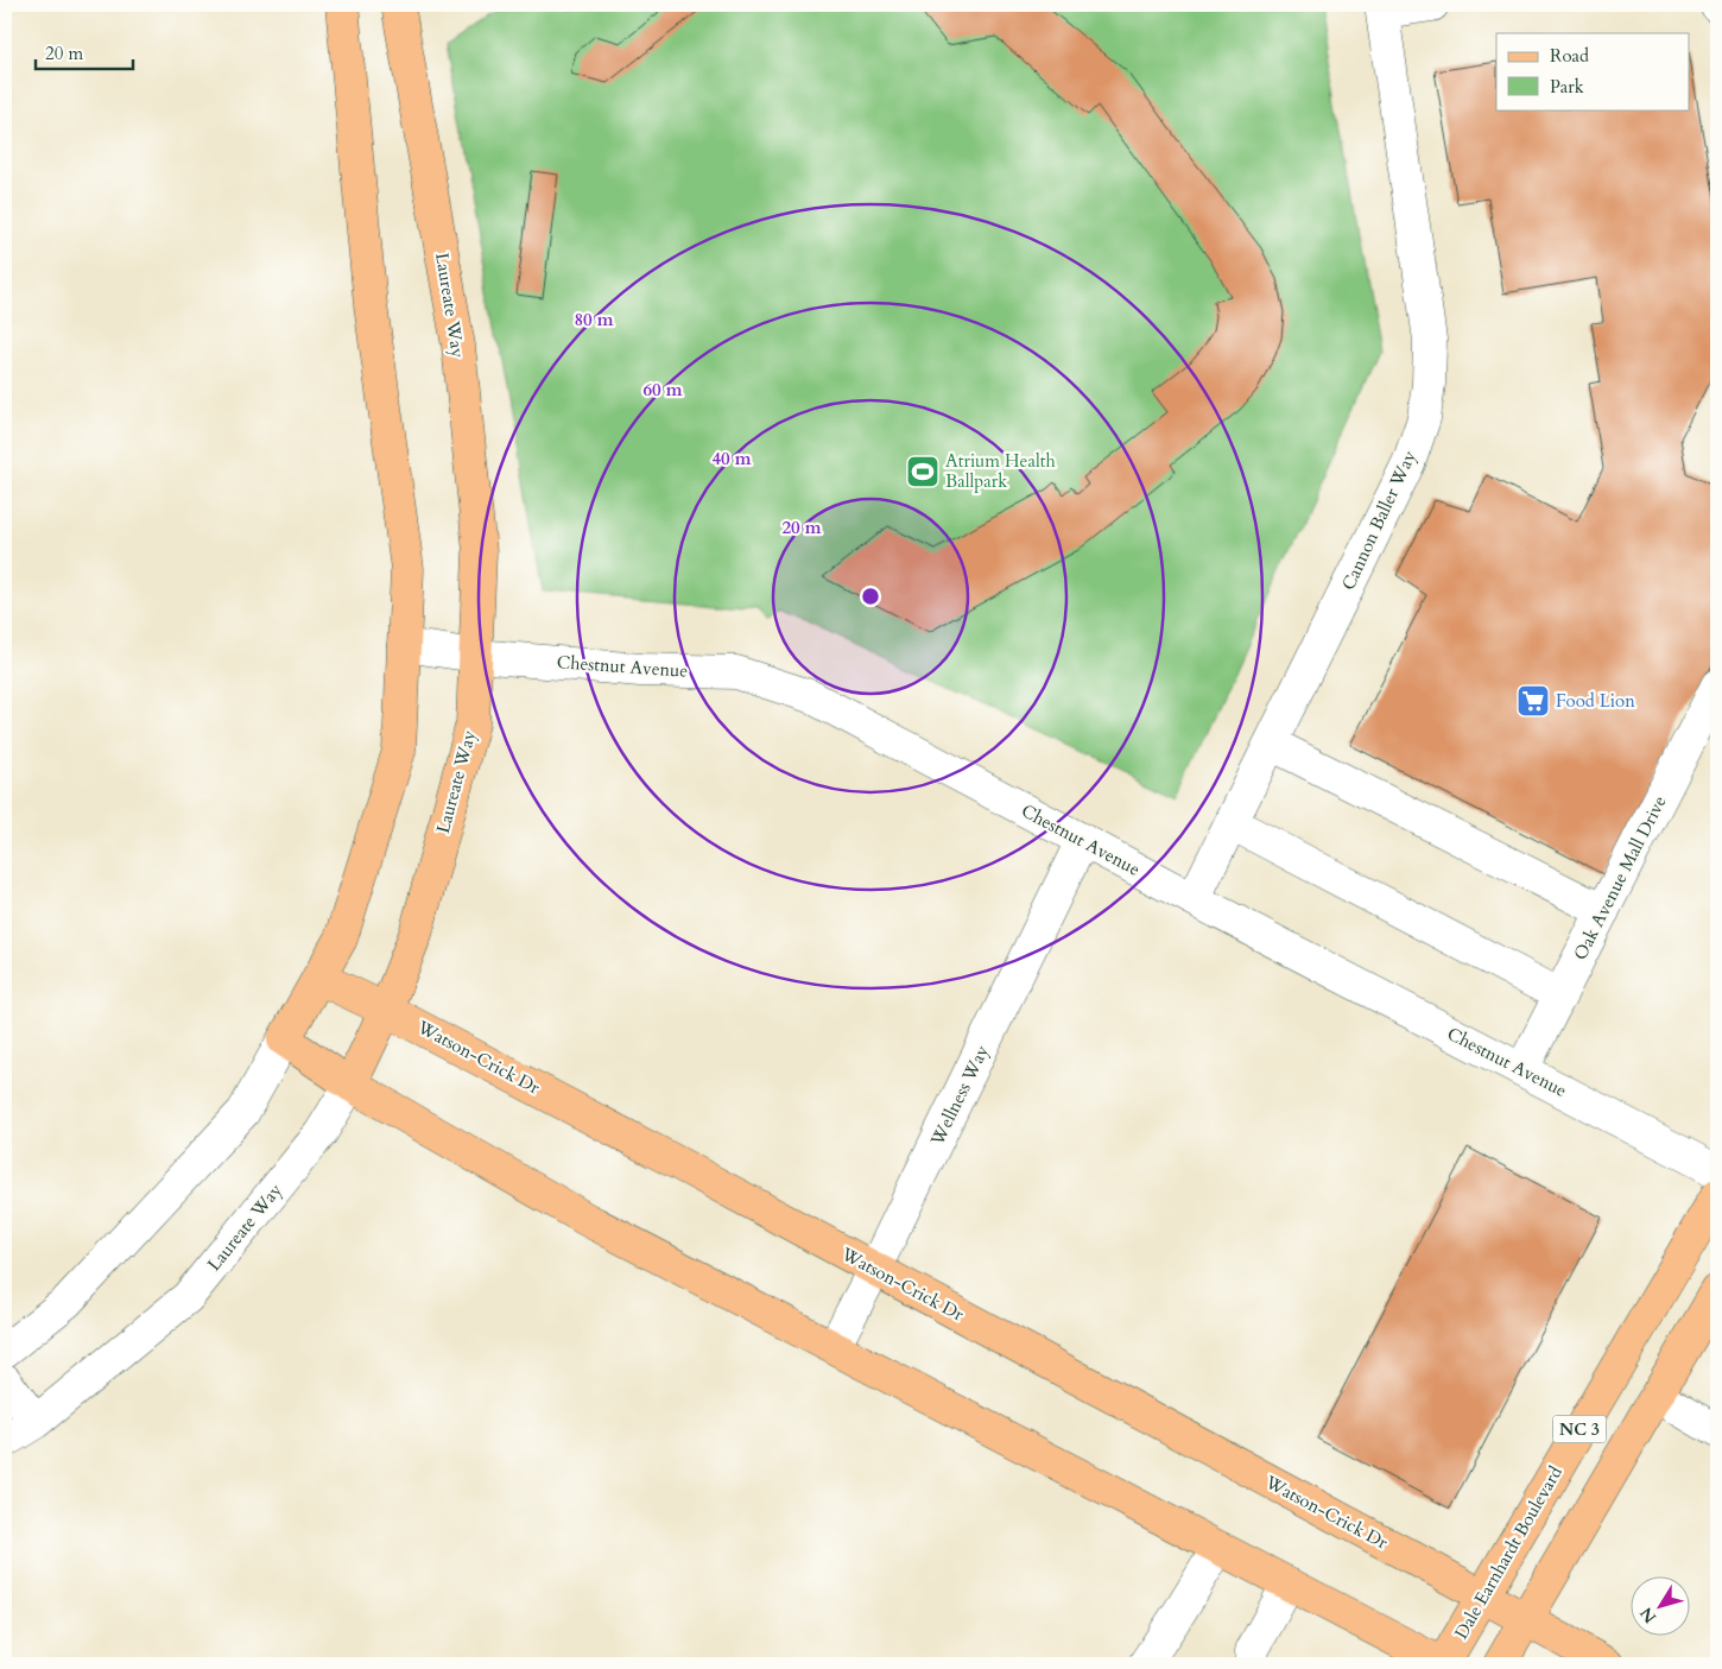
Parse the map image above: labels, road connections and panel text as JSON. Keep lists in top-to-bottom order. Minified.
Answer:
{"streets":{"main road":["Laureate Way","Watson-Crick Dr","NC 3","Dale Earnhardt Boulevard"],"street":["Cannon Baller Way","Chestnut Avenue","Oak Avenue Mall Drive","Wellness Way"]},"crossings":[["Laureate Way","Chestnut Avenue"],["Laureate Way","Watson-Crick Dr"],["Cannon Baller Way","Chestnut Avenue"],["Chestnut Avenue","Oak Avenue Mall Drive"],["Chestnut Avenue","Wellness Way"],["Watson-Crick Dr","Wellness Way"],["Watson-Crick Dr","NC 3"],["Watson-Crick Dr","Dale Earnhardt Boulevard"]],"places":{"sports":["Atrium Health Ballpark"],"supermarket":["Food Lion"]},"legend":["Road","Park"],"scale_bar":"20 m","north":"bottom left","rings":["80 m","60 m","40 m","20 m"]}
